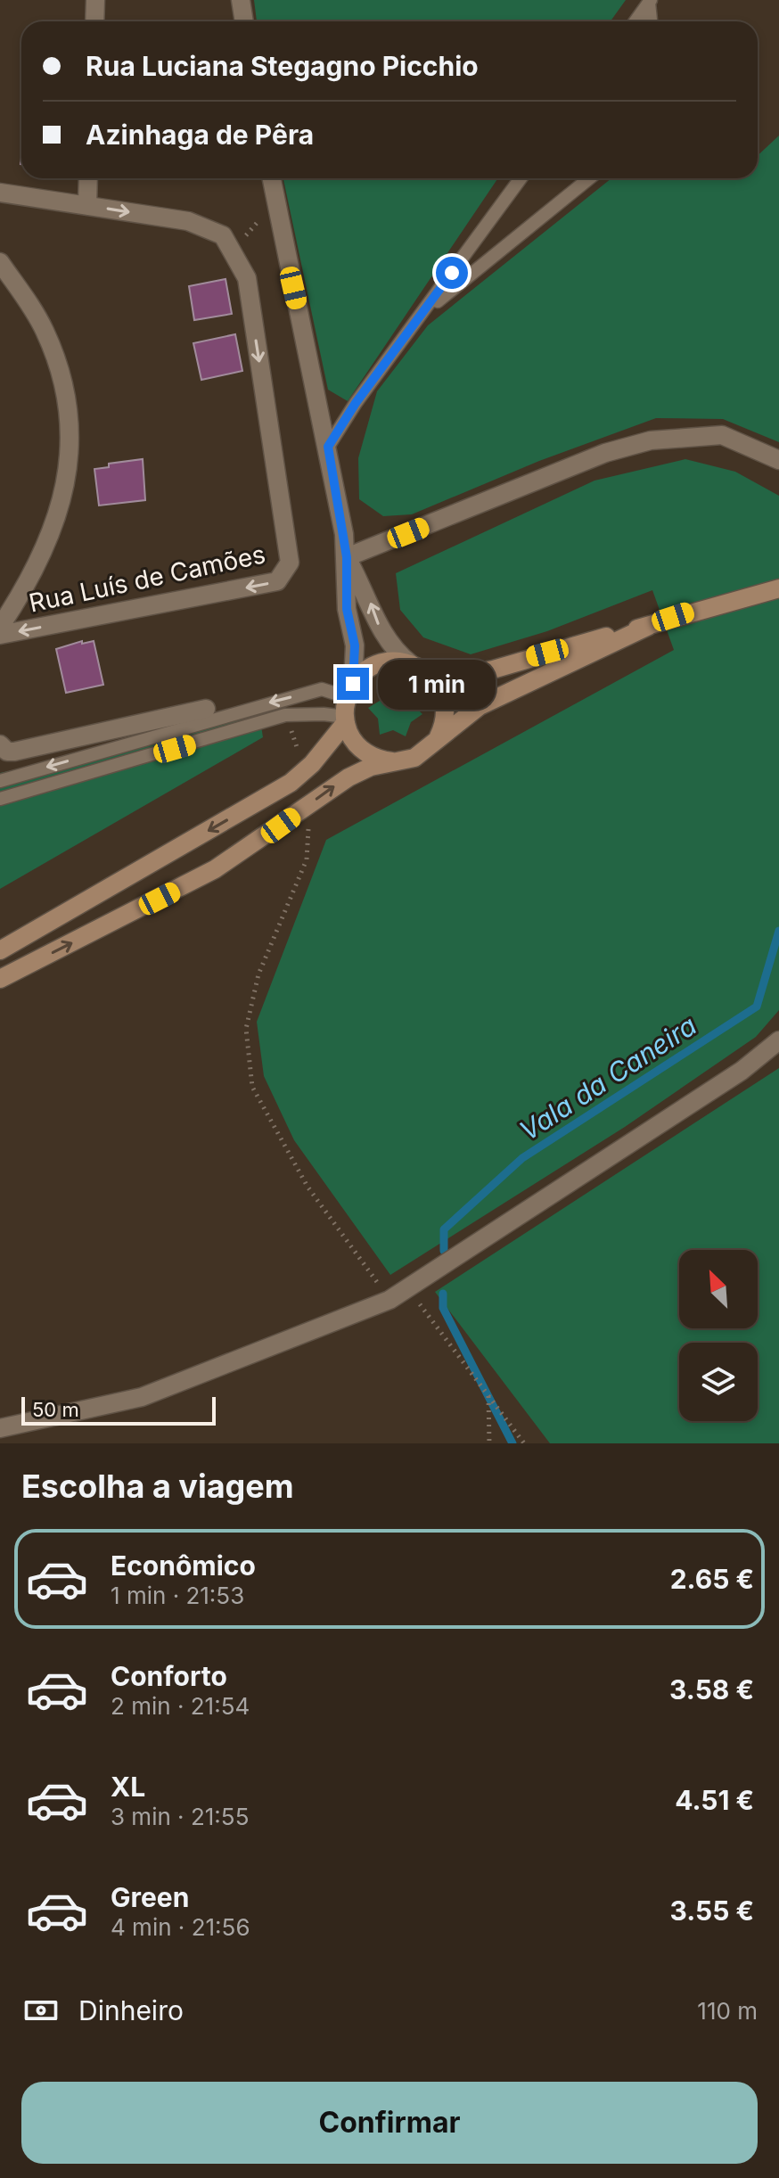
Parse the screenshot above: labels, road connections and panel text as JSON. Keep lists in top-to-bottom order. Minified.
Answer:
{"streets":{"street":["Rua Luís de Camões"]},"water":["Vala da Caneira"],"scale_bar":"50 m","north":"top left","page":{"banner":["Rua Luciana Stegagno Picchio","Azinhaga de Pêra"],"bubble":"1 min","scale":"50 m","heading":"Escolha a viagem","list":[{"name":"Econômico","note":"1 min · 21:53","value":"2.65 €"},{"name":"Conforto","note":"2 min · 21:54","value":"3.58 €"},{"name":"XL","note":"3 min · 21:55","value":"4.51 €"},{"name":"Green","note":"4 min · 21:56","value":"3.55 €"}],"pay":["Dinheiro","110 m"],"buttons":"Confirmar"}}
